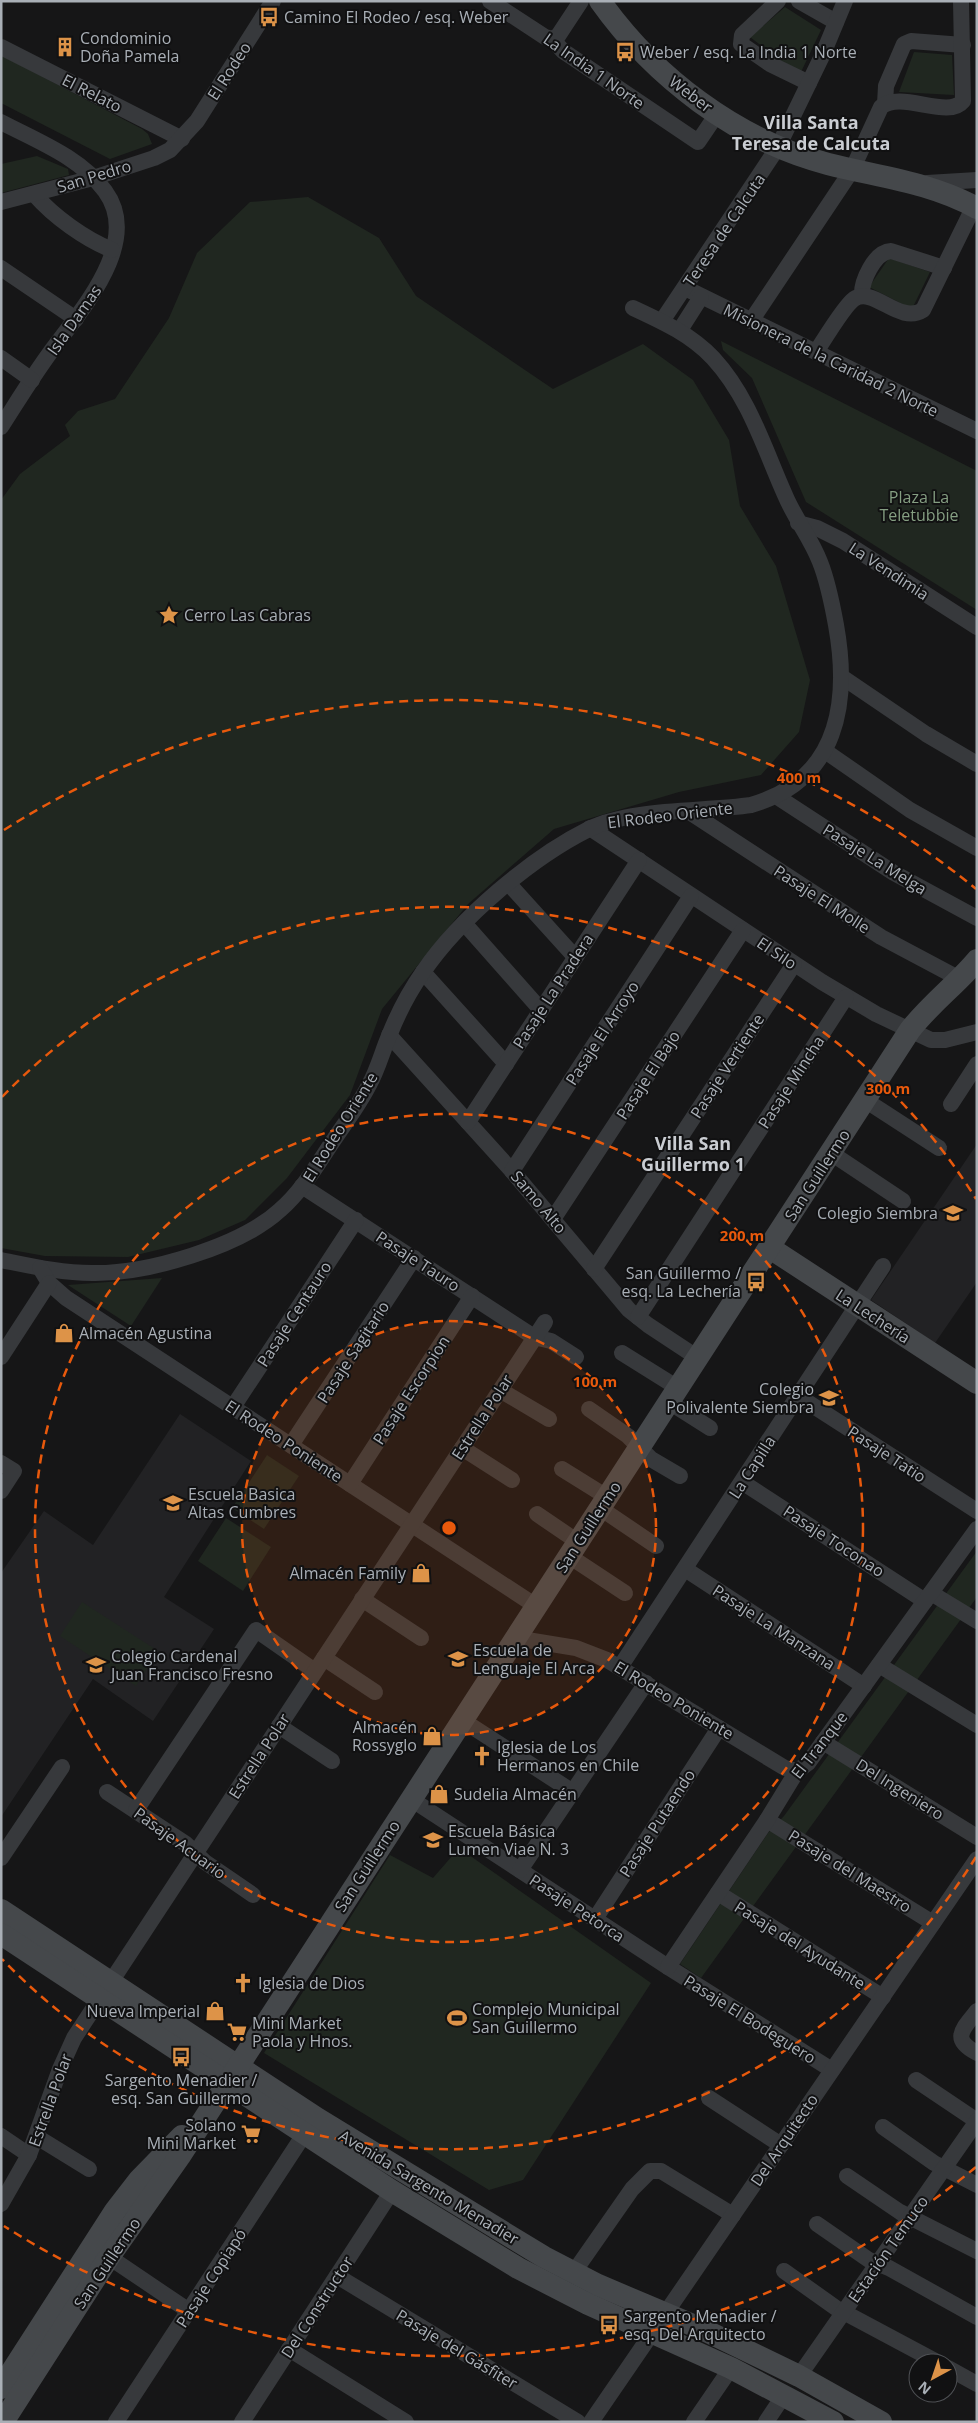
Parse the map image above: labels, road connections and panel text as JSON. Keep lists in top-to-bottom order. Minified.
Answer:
{"streets":{"street":["El Rodeo","La India 1 Norte","El Relato","Weber","San Pedro","Teresa de Calcuta","Isla Damas","Misionera de la Caridad 2 Norte","La Vendimia","El Rodeo Oriente","Pasaje La Melga","Pasaje El Molle","El Silo","Pasaje La Pradera","Pasaje El Arroyo","Pasaje Vertiente","Pasaje El Bajo","Pasaje Mincha","San Guillermo","Samo Alto","Pasaje Tauro","Pasaje Centauro","La Lechería","Pasaje Sagitario","Pasaje Escorpion","Estrella Polar","El Rodeo Poniente","Pasaje Tatio","La Capilla","Pasaje Toconao","Pasaje La Manzana","El Tranque","Del Ingeniero","Pasaje Putaendo","Pasaje Acuario","Pasaje del Maestro","Pasaje Petorca","Pasaje del Ayudante","Pasaje El Bodeguero","Del Arquitecto","Avenida Sargento Menadier","Estación Temuco","Pasaje Copiapó","Del Constructor","Pasaje del Gásfiter"]},"crossings":[["El Rodeo","El Relato"],["El Rodeo","San Pedro"],["La India 1 Norte","Weber"],["El Relato","San Pedro"],["Weber","Teresa de Calcuta"],["San Pedro","Isla Damas"],["Teresa de Calcuta","Misionera de la Caridad 2 Norte"],["Teresa de Calcuta","El Rodeo Oriente"],["La Vendimia","El Rodeo Oriente"],["El Rodeo Oriente","Pasaje La Melga"],["El Rodeo Oriente","Pasaje El Molle"],["El Rodeo Oriente","El Silo"],["El Rodeo Oriente","Samo Alto"],["El Rodeo Oriente","Pasaje Tauro"],["El Rodeo Oriente","El Rodeo Poniente"],["Pasaje El Molle","San Guillermo"],["El Silo","Pasaje La Pradera"],["El Silo","Pasaje El Arroyo"],["El Silo","Pasaje Vertiente"],["El Silo","Pasaje El Bajo"],["El Silo","Pasaje Mincha"],["El Silo","San Guillermo"],["Pasaje La Pradera","Samo Alto"],["Pasaje El Arroyo","Samo Alto"],["Pasaje Vertiente","Samo Alto"],["Pasaje El Bajo","Samo Alto"],["Pasaje Mincha","Samo Alto"],["San Guillermo","Samo Alto"],["San Guillermo","La Lechería"],["San Guillermo","El Rodeo Poniente"],["San Guillermo","Pasaje Petorca"],["San Guillermo","Avenida Sargento Menadier"],["Pasaje Tauro","Pasaje Centauro"],["Pasaje Tauro","Pasaje Sagitario"],["Pasaje Tauro","Pasaje Escorpion"],["Pasaje Tauro","Estrella Polar"],["Pasaje Centauro","El Rodeo Poniente"],["La Lechería","La Capilla"],["Pasaje Sagitario","El Rodeo Poniente"],["Pasaje Escorpion","El Rodeo Poniente"],["Estrella Polar","El Rodeo Poniente"],["Estrella Polar","Pasaje Acuario"],["Estrella Polar","Avenida Sargento Menadier"],["El Rodeo Poniente","La Capilla"],["El Rodeo Poniente","El Tranque"],["El Rodeo Poniente","Pasaje Putaendo"],["Pasaje Tatio","La Capilla"],["La Capilla","Pasaje Toconao"],["La Capilla","Pasaje La Manzana"],["Pasaje Toconao","El Tranque"],["Pasaje La Manzana","El Tranque"],["El Tranque","Del Ingeniero"],["El Tranque","Pasaje del Maestro"],["El Tranque","Pasaje Petorca"],["El Tranque","Pasaje del Ayudante"],["El Tranque","Pasaje El Bodeguero"],["Pasaje Putaendo","Pasaje Petorca"],["Pasaje del Maestro","Del Arquitecto"],["Pasaje Petorca","Pasaje El Bodeguero"],["Pasaje del Ayudante","Del Arquitecto"],["Pasaje El Bodeguero","Del Arquitecto"],["Del Arquitecto","Avenida Sargento Menadier"],["Avenida Sargento Menadier","Estación Temuco"],["Avenida Sargento Menadier","Pasaje Copiapó"],["Avenida Sargento Menadier","Del Constructor"],["Del Constructor","Pasaje del Gásfiter"]],"districts":["Villa Santa Teresa de Calcuta","Villa San Guillermo 1"],"parks":["Plaza La Teletubbie"],"places":{"bus stop":["Camino El Rodeo / esq. Weber","Weber / esq. La India 1 Norte","San Guillermo / esq. La Lechería","Sargento Menadier / esq. San Guillermo","Sargento Menadier / esq. Del Arquitecto"],"building":["Condominio Doña Pamela"],"place":["Cerro Las Cabras"],"school or university":["Colegio Siembra","Colegio Polivalente Siembra","Escuela Basica Altas Cumbres","Escuela de Lenguaje El Arca","Colegio Cardenal Juan Francisco Fresno","Escuela Básica Lumen Viae N. 3"],"shop":["Almacén Agustina","Almacén Family","Almacén Rossyglo","Sudelia Almacén","Nueva Imperial"],"church":["Iglesia de Los Hermanos en Chile","Iglesia de Dios"],"sports":["Complejo Municipal San Guillermo"],"supermarket":["Mini Market Paola y Hnos.","Solano Mini Market"]},"north":"bottom left","rings":["400 m","300 m","200 m","100 m"]}
